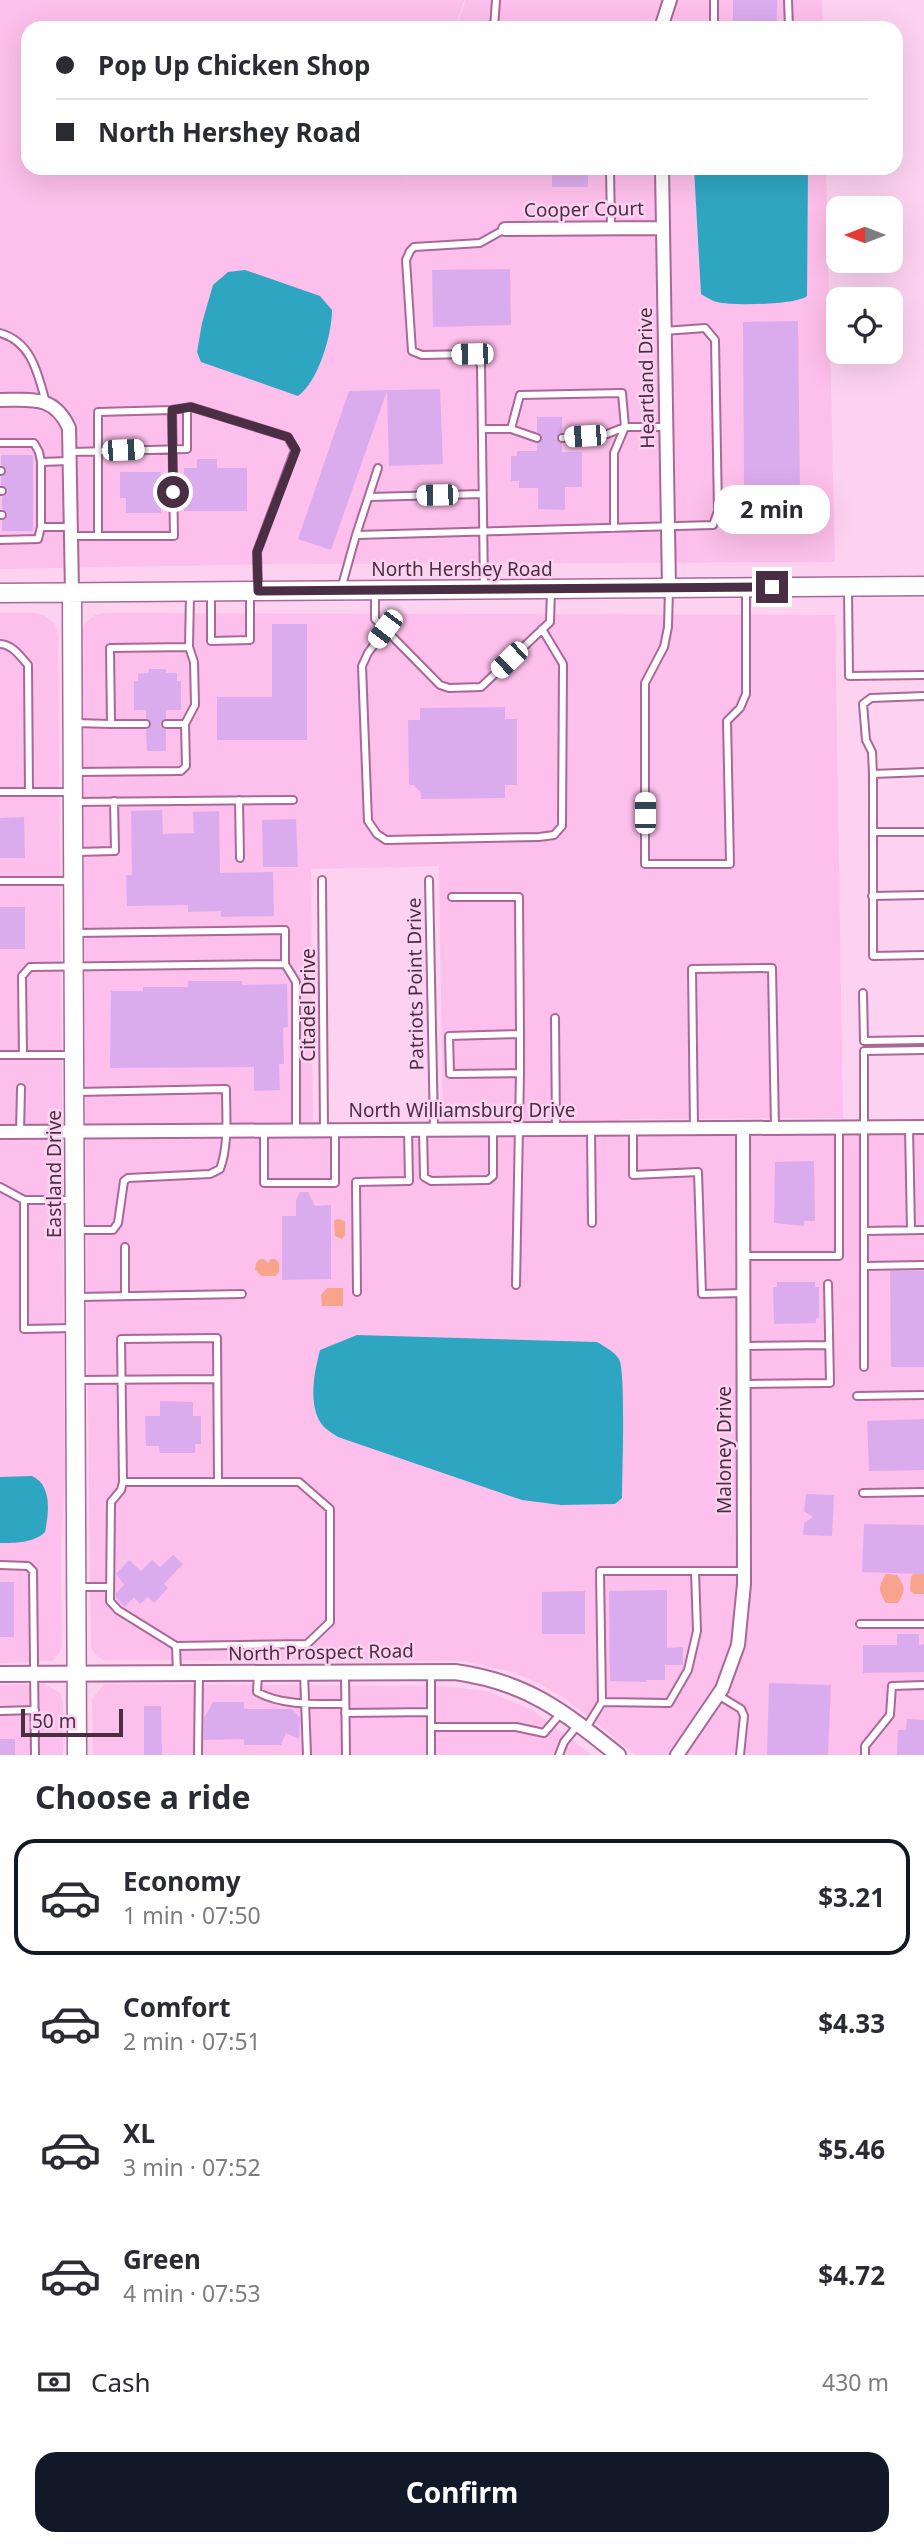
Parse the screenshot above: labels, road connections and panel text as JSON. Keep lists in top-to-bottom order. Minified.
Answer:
{"streets":{"main road":["North Hershey Road","Eastland Drive"],"street":["Cooper Court","Heartland Drive","North Williamsburg Drive","Maloney Drive","North Prospect Road"],"lane":["Patriots Point Drive","Citadel Drive"]},"crossings":[["Cooper Court","Heartland Drive"],["Heartland Drive","North Hershey Road"],["North Hershey Road","Eastland Drive"],["Patriots Point Drive","North Williamsburg Drive"],["Citadel Drive","North Williamsburg Drive"],["North Williamsburg Drive","Eastland Drive"],["North Williamsburg Drive","Maloney Drive"],["Eastland Drive","North Prospect Road"]],"scale_bar":"50 m","north":"left","page":{"banner":["Pop Up Chicken Shop","North Hershey Road"],"bubble":"2 min","scale":"50 m","heading":"Choose a ride","list":[{"name":"Economy","note":"1 min · 07:50","value":"$3.21"},{"name":"Comfort","note":"2 min · 07:51","value":"$4.33"},{"name":"XL","note":"3 min · 07:52","value":"$5.46"},{"name":"Green","note":"4 min · 07:53","value":"$4.72"}],"pay":["Cash","430 m"],"buttons":"Confirm"}}
